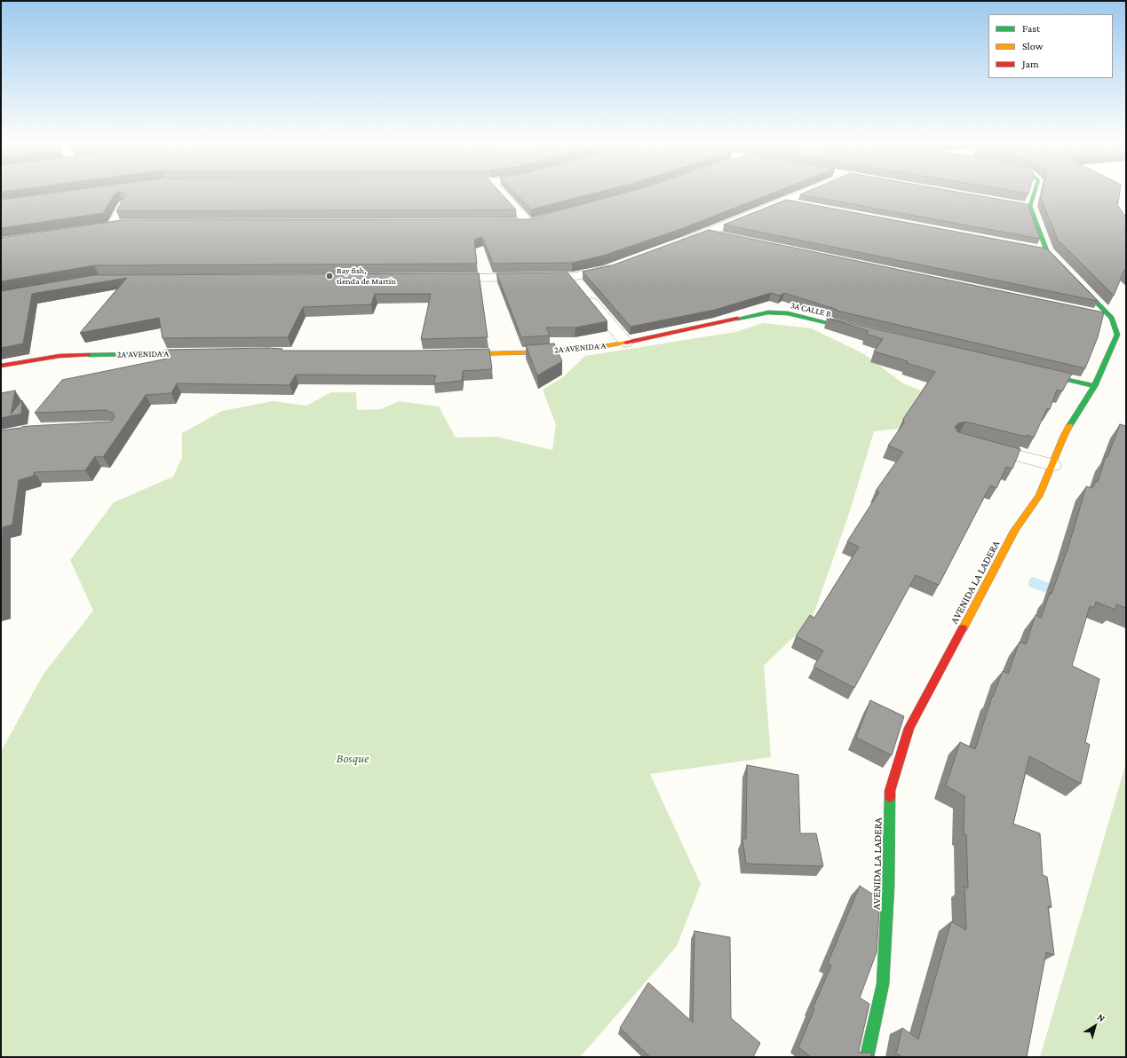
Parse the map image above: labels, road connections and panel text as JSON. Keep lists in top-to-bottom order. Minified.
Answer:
{"streets":{"street":["3A CALLE B","2A AVENIDA A","AVENIDA LA LADERA"]},"crossings":[["3A CALLE B","2A AVENIDA A"]],"parks":["Bosque"],"places":["Bay fish, tienda de Martín"],"legend":["Fast","Slow","Jam"],"north":"top right"}
